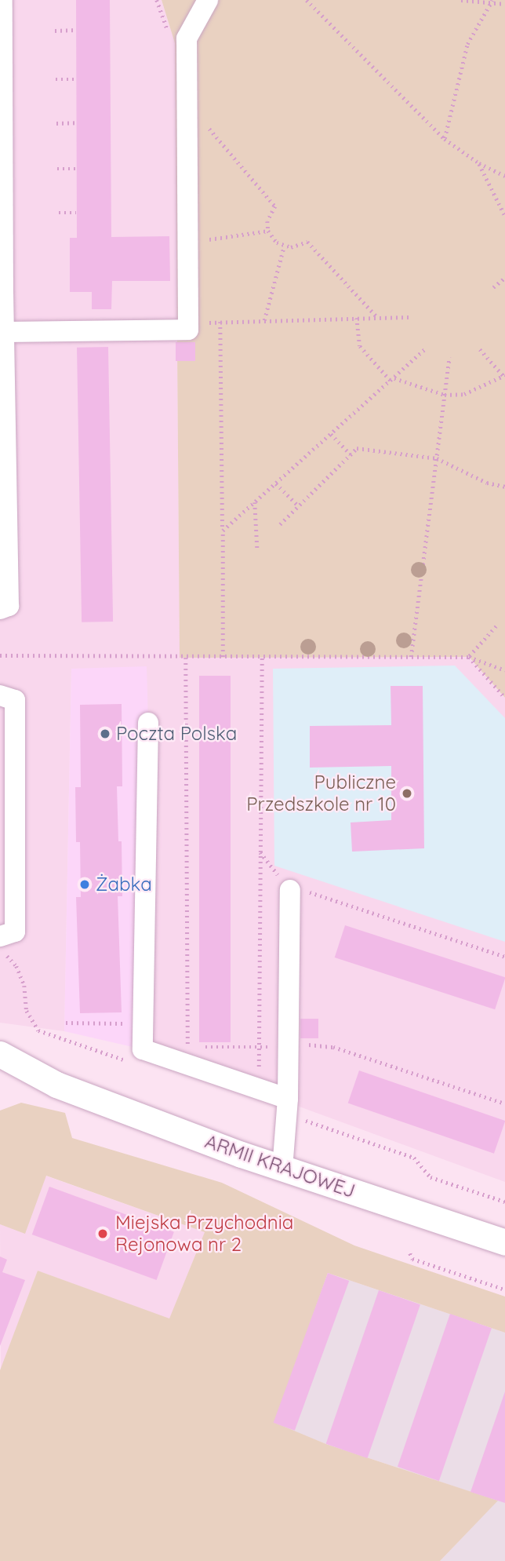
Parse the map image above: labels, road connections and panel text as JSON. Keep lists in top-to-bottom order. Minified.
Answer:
{"streets":{"street":["ARMII KRAJOWEJ"]},"places":["Poczta Polska","Publiczne Przedszkole nr 10","Żabka","Miejska Przychodnia Rejonowa nr 2"]}
